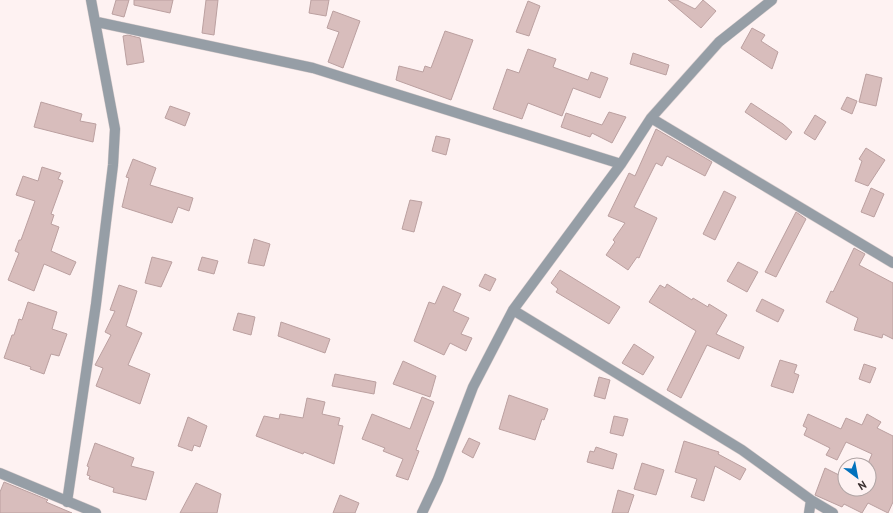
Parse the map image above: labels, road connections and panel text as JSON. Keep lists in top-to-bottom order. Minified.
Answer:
{"north":"bottom right"}
